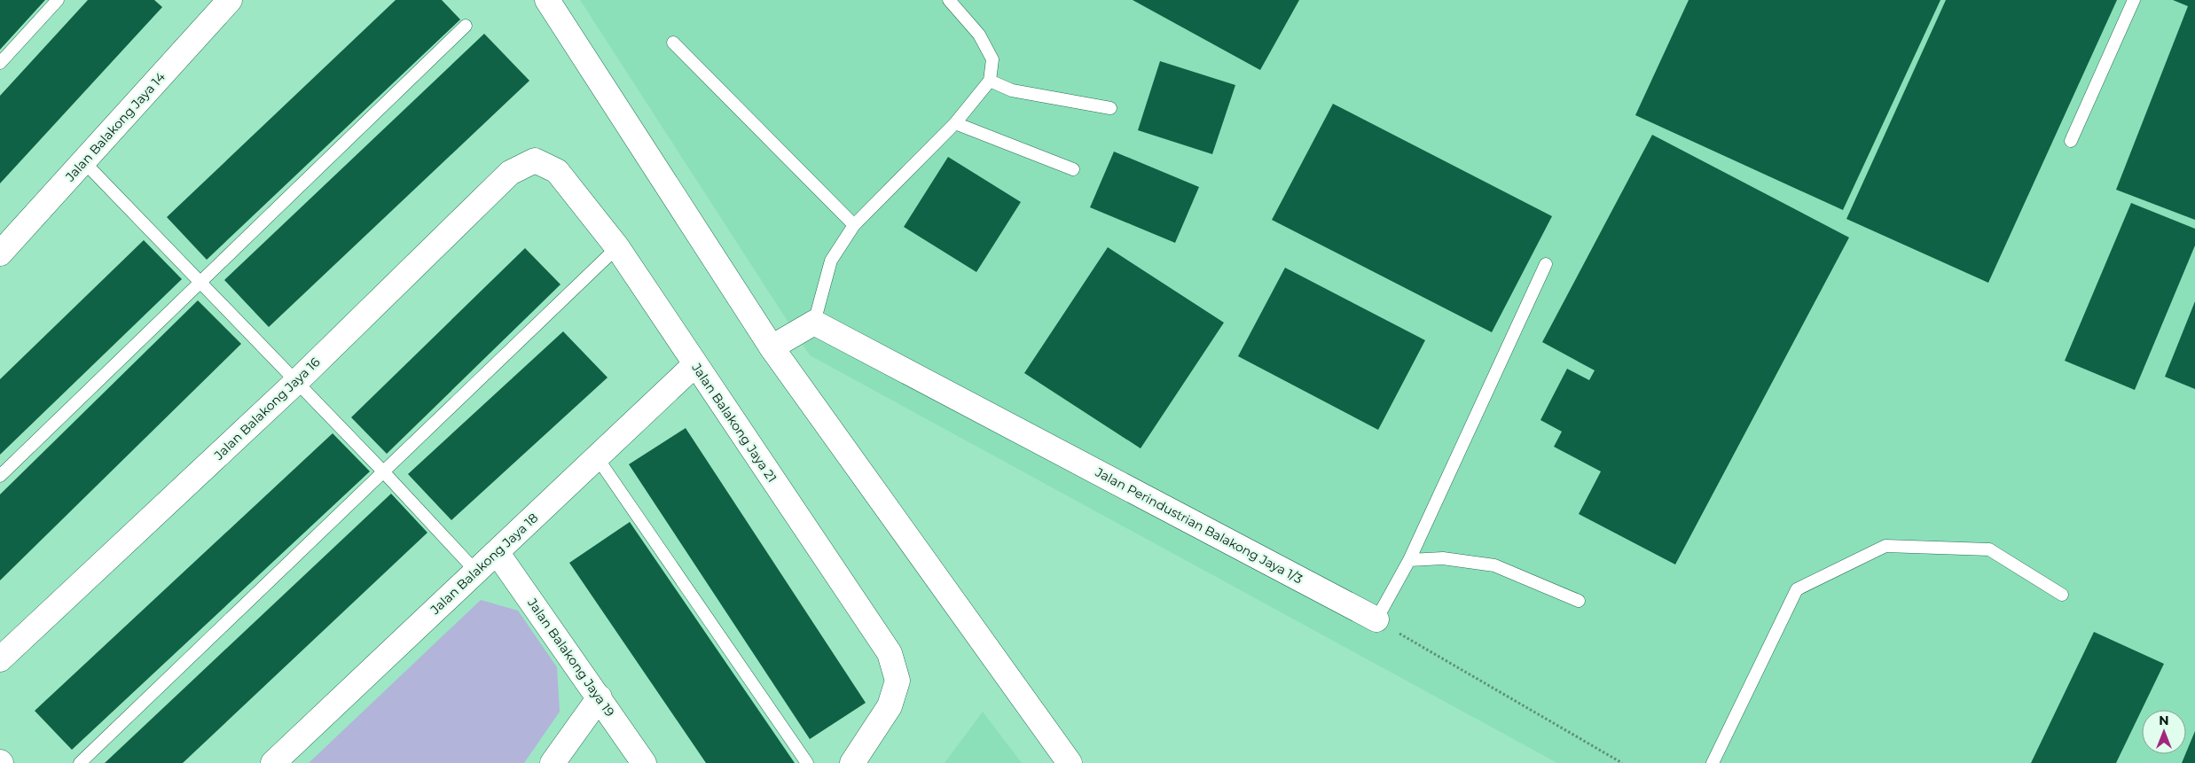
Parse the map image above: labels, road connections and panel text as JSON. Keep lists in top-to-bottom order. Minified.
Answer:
{"streets":{"street":["Jalan Balakong Jaya 14","Jalan Balakong Jaya 16","Jalan Balakong Jaya 21","Jalan Perindustrian Balakong Jaya 1/3","Jalan Balakong Jaya 18","Jalan Balakong Jaya 19"]},"crossings":[["Jalan Balakong Jaya 16","Jalan Balakong Jaya 21"],["Jalan Balakong Jaya 21","Jalan Balakong Jaya 18"],["Jalan Balakong Jaya 18","Jalan Balakong Jaya 19"]],"north":"top"}
